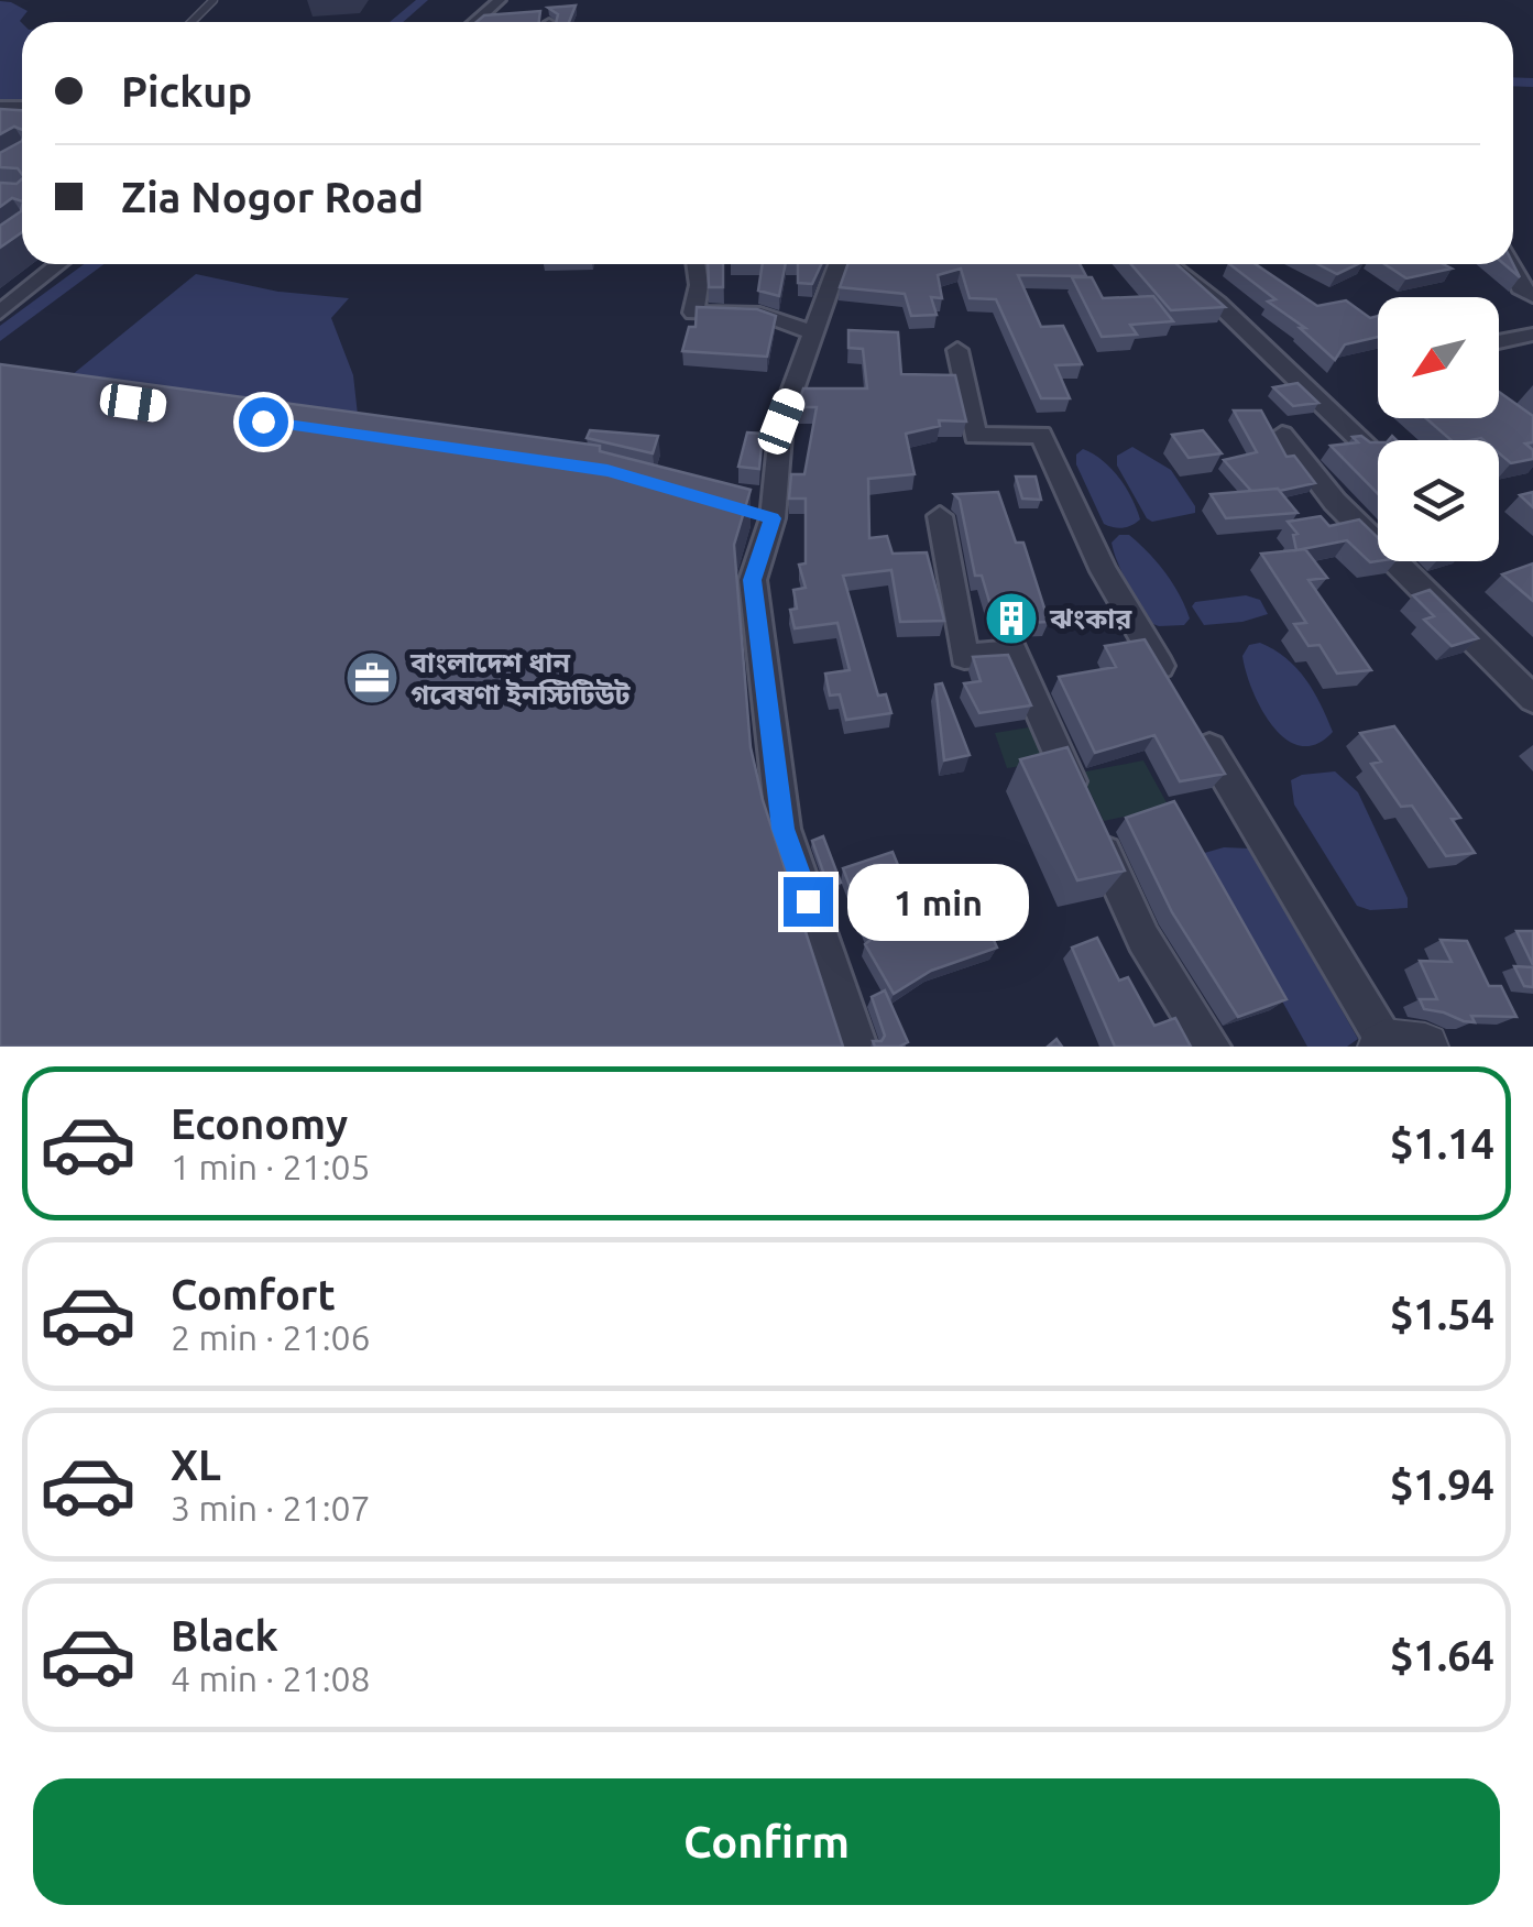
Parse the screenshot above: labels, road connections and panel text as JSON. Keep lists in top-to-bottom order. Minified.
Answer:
{"places":{"building":["ঝংকার"],"office":["বাংলাদেশ ধান গবেষণা ইনস্টিটিউট"]},"north":"bottom left","page":{"banner":["Pickup","Zia Nogor Road"],"bubble":"1 min","list":[{"name":"Economy","note":"1 min · 21:05","value":"$1.14"},{"name":"Comfort","note":"2 min · 21:06","value":"$1.54"},{"name":"XL","note":"3 min · 21:07","value":"$1.94"},{"name":"Black","note":"4 min · 21:08","value":"$1.64"}],"buttons":"Confirm"}}
